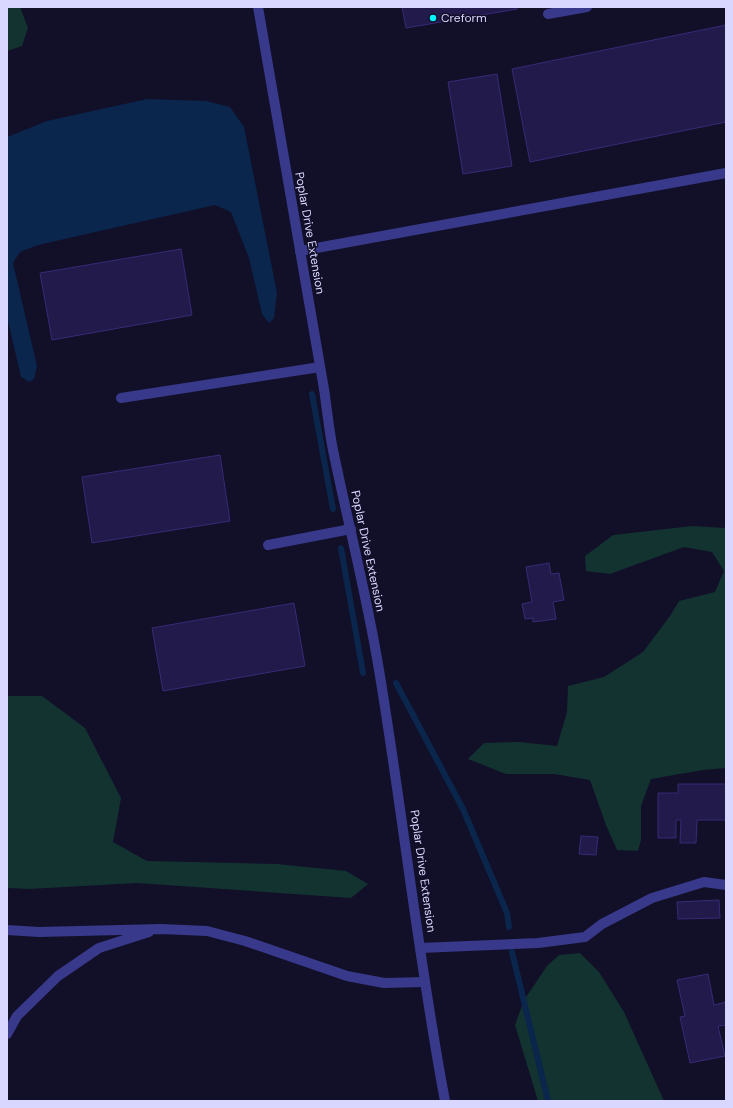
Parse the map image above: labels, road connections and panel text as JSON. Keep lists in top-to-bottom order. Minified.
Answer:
{"streets":{"street":["Poplar Drive Extension"]},"places":["Creform"]}
